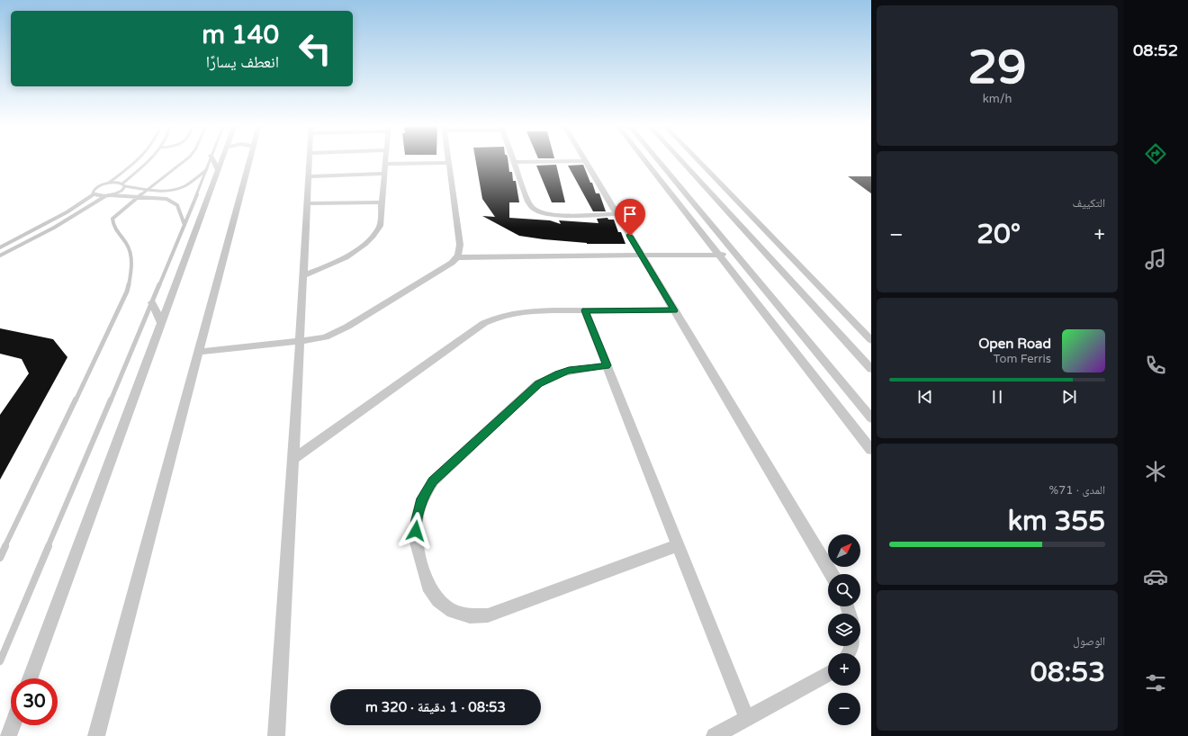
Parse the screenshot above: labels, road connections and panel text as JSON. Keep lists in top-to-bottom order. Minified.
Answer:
{"north":"top right","page":{"tabs":"08:52","tile":[["29","km/h"],"التكييف",["المدى · 71%","355 km"],["الوصول","08:53"]],"turn":["140 m","انعطف يسارًا"],"heat":["−","20°","+"],"song":["Open Road","Tom Ferris"],"map_buttons":["+","−"],"limit":"30","trip":"08:53 · 1 دقيقة · 320 m"}}
